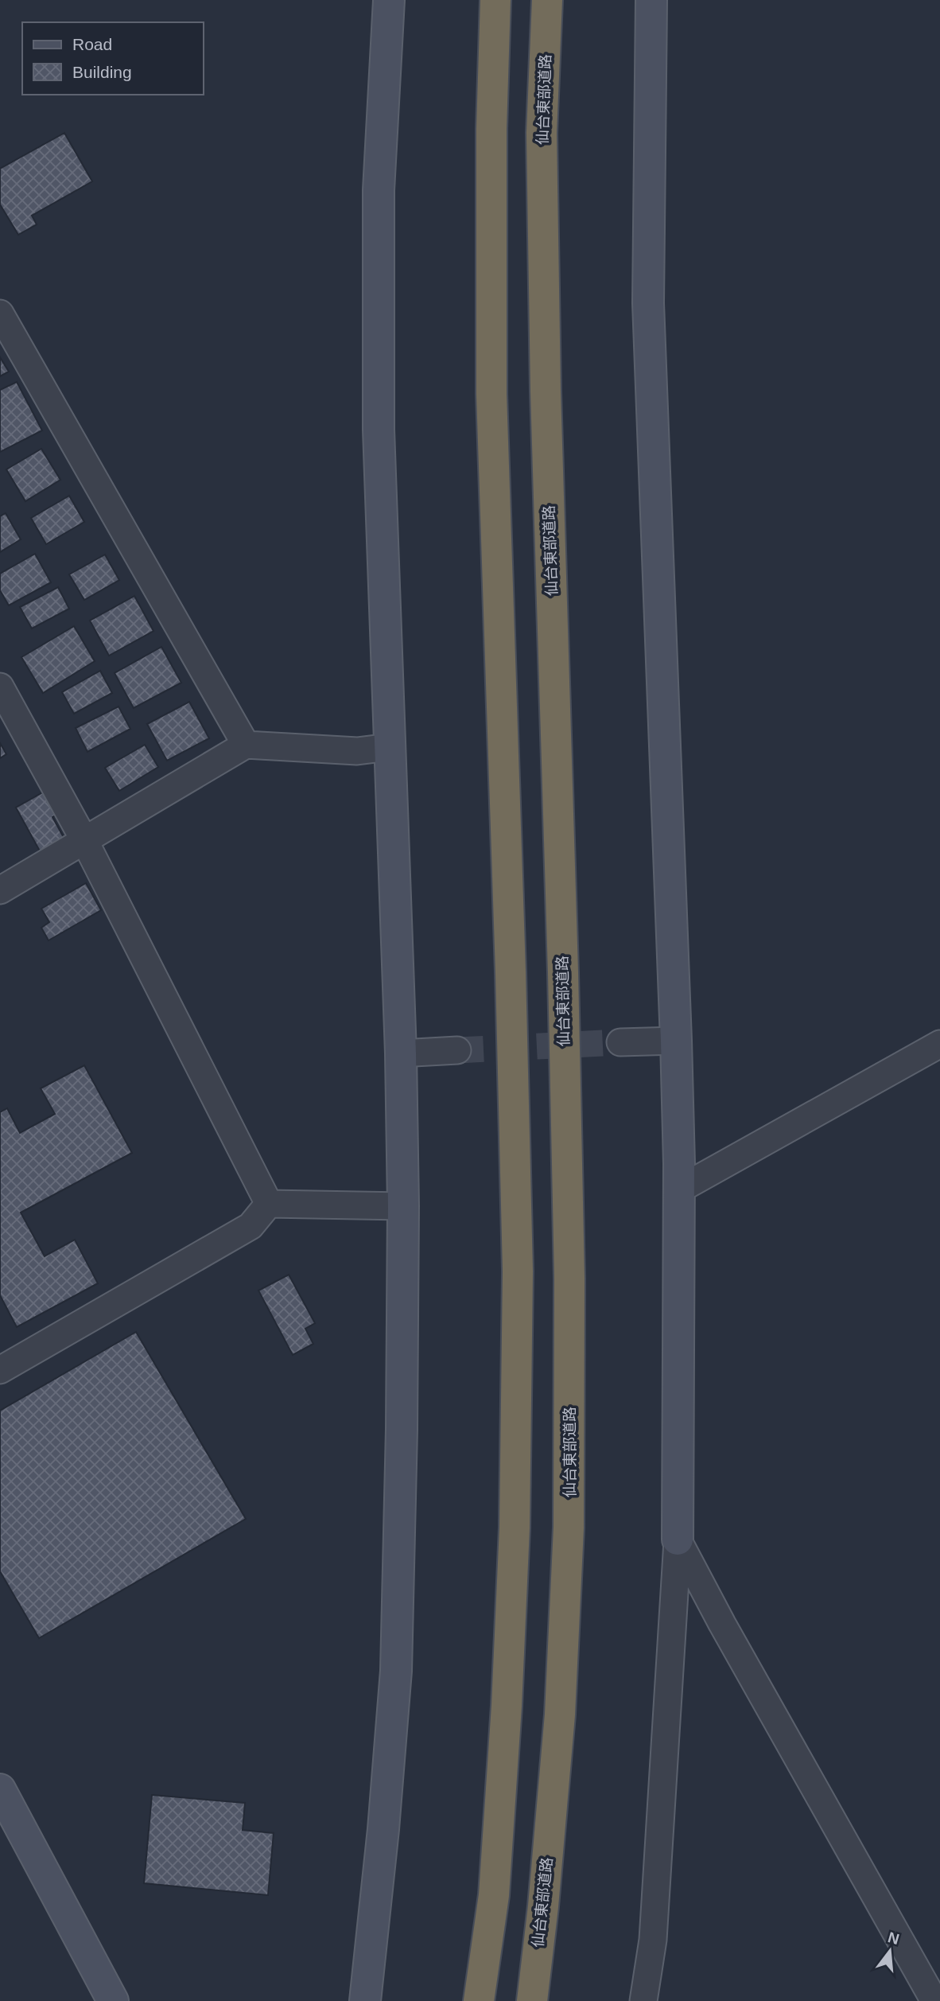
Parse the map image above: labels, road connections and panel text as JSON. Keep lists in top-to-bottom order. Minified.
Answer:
{"streets":{"highway":["仙台東部道路"]},"legend":["Road","Building"],"north":"top"}
